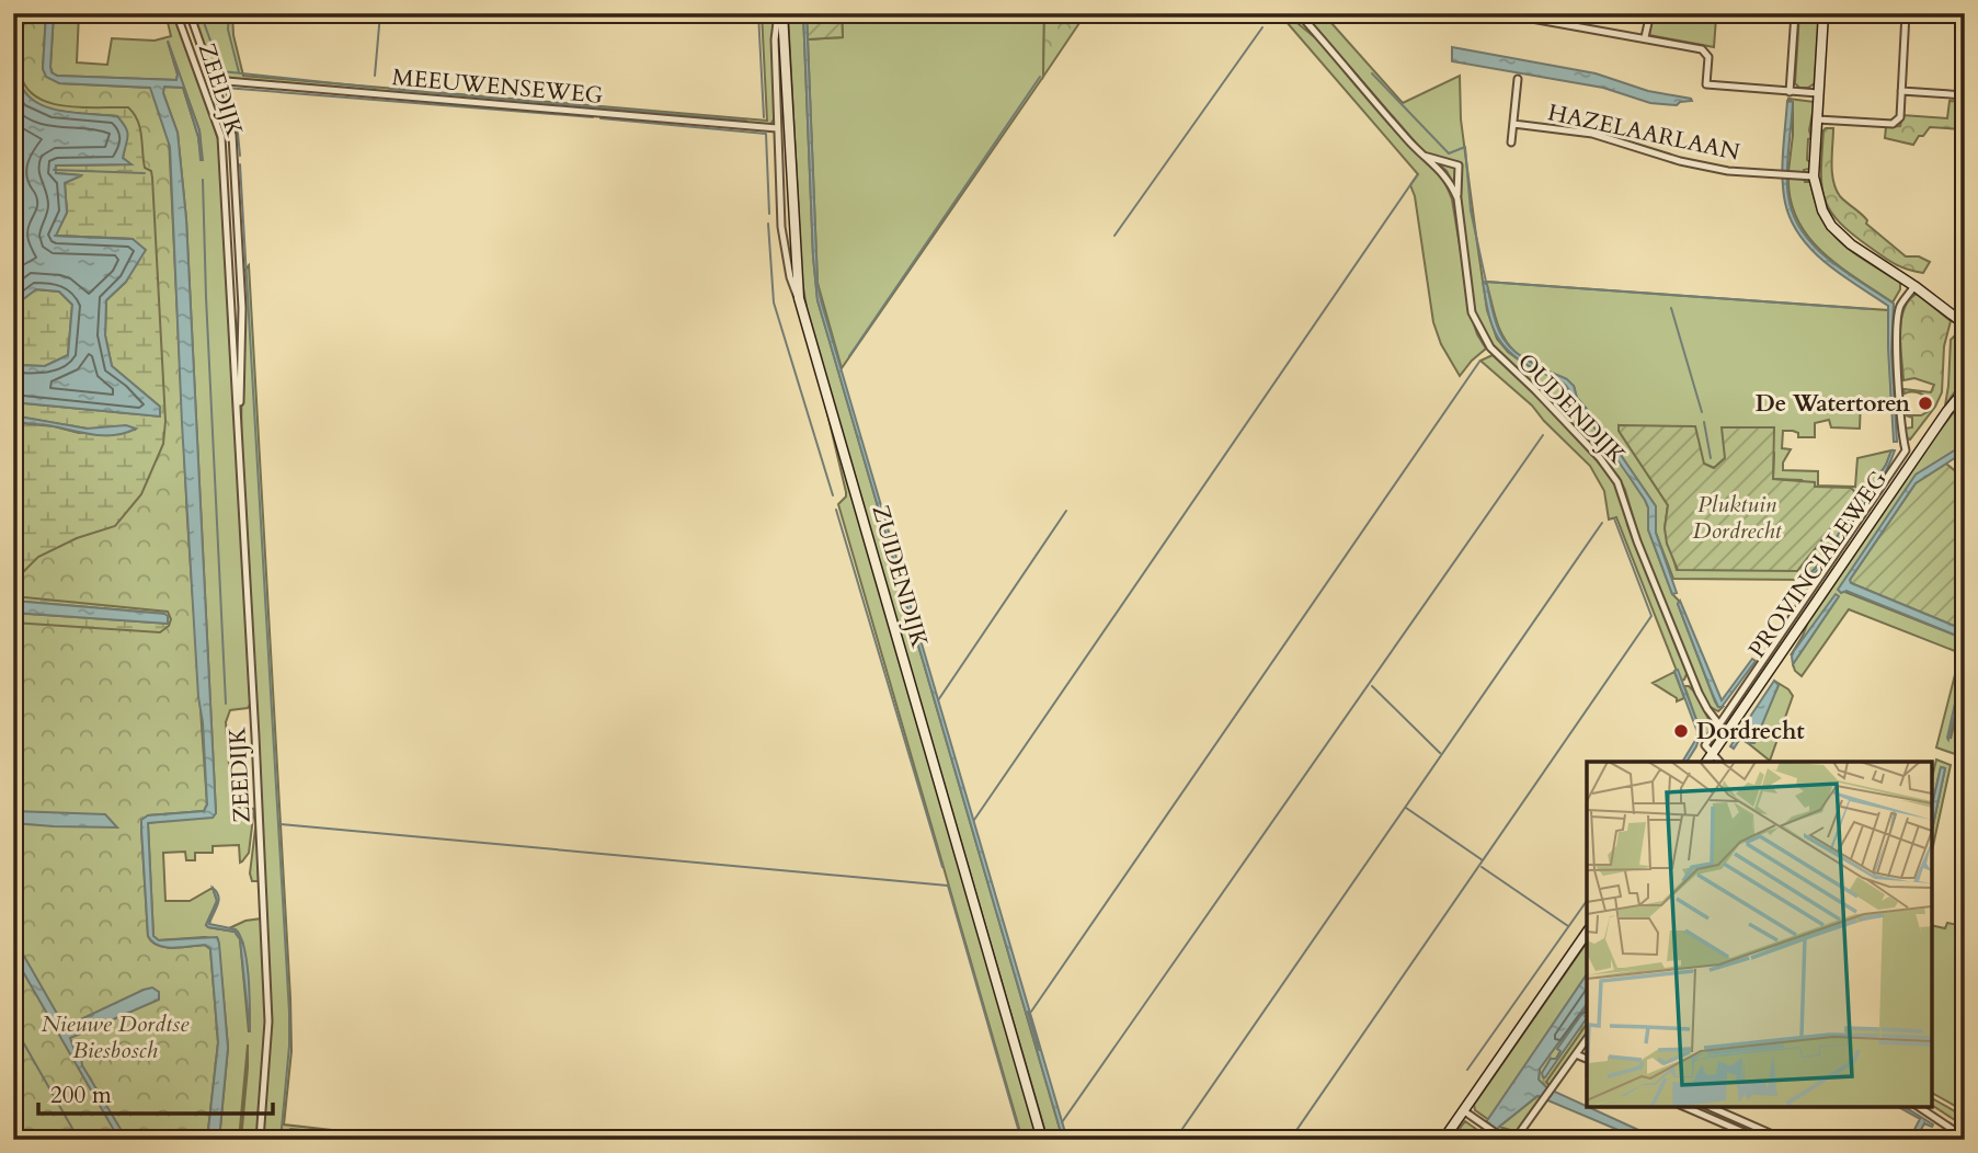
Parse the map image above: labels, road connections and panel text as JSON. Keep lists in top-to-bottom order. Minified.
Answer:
{"streets":{"street":["MEEUWENSEWEG","ZEEDIJK","HAZELAARLAAN","OUDENDIJK","PROVINCIALEWEG","ZUIDENDIJK"]},"crossings":[["MEEUWENSEWEG","ZEEDIJK"]],"parks":["Pluktuin Dordrecht","Nieuwe Dordtse Biesbosch"],"places":["De Watertoren","Dordrecht"],"scale_bar":"200 m"}
